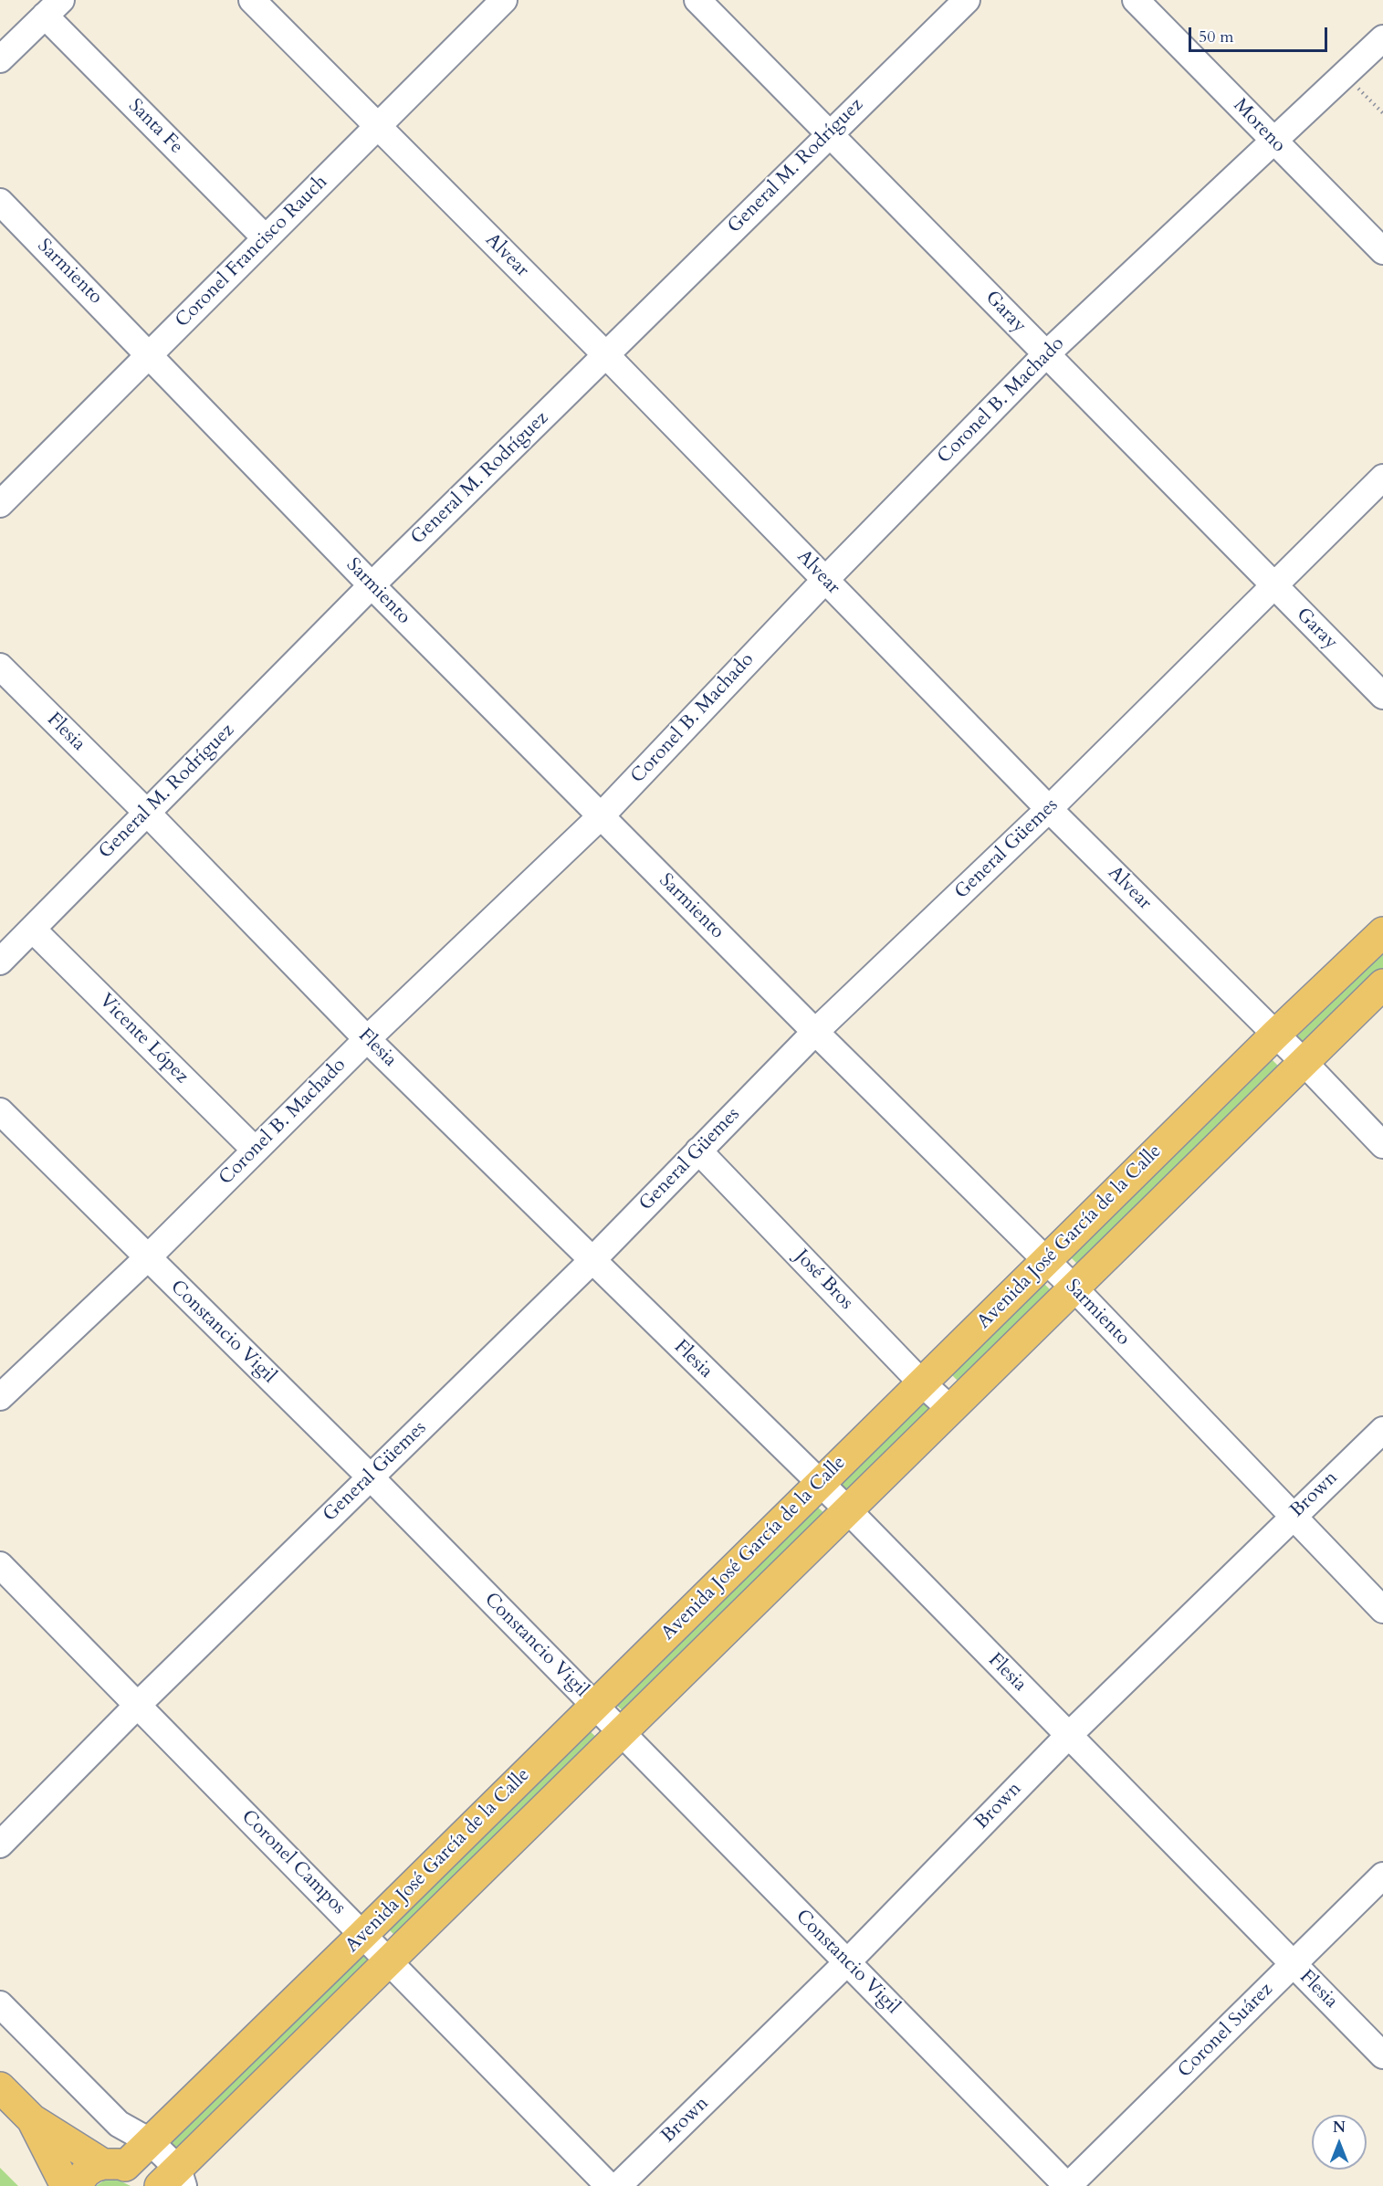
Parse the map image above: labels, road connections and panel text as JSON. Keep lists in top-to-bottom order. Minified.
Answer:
{"streets":{"main road":["Avenida José García de la Calle"],"street":["Moreno","Santa Fe","General M. Rodríguez","Coronel Francisco Rauch","Alvear","Sarmiento","Garay","Coronel B. Machado","Flesia","General Güemes","Vicente López","José Bros","Constancio Vigil","Brown","Coronel Campos","Coronel Suárez"]},"crossings":[["Moreno","Coronel B. Machado"],["Santa Fe","Coronel Francisco Rauch"],["General M. Rodríguez","Alvear"],["General M. Rodríguez","Sarmiento"],["General M. Rodríguez","Garay"],["General M. Rodríguez","Flesia"],["General M. Rodríguez","Vicente López"],["Coronel Francisco Rauch","Alvear"],["Coronel Francisco Rauch","Sarmiento"],["Alvear","Coronel B. Machado"],["Alvear","General Güemes"],["Alvear","Avenida José García de la Calle"],["Sarmiento","Coronel B. Machado"],["Sarmiento","General Güemes"],["Sarmiento","Avenida José García de la Calle"],["Sarmiento","Brown"],["Garay","Coronel B. Machado"],["Garay","General Güemes"],["Coronel B. Machado","Flesia"],["Coronel B. Machado","Vicente López"],["Coronel B. Machado","Constancio Vigil"],["Flesia","General Güemes"],["Flesia","Avenida José García de la Calle"],["Flesia","Brown"],["Flesia","Coronel Suárez"],["General Güemes","José Bros"],["General Güemes","Constancio Vigil"],["General Güemes","Coronel Campos"],["Avenida José García de la Calle","José Bros"],["Avenida José García de la Calle","Constancio Vigil"],["Avenida José García de la Calle","Coronel Campos"],["Constancio Vigil","Brown"],["Constancio Vigil","Coronel Suárez"]],"scale_bar":"50 m","north":"top"}
